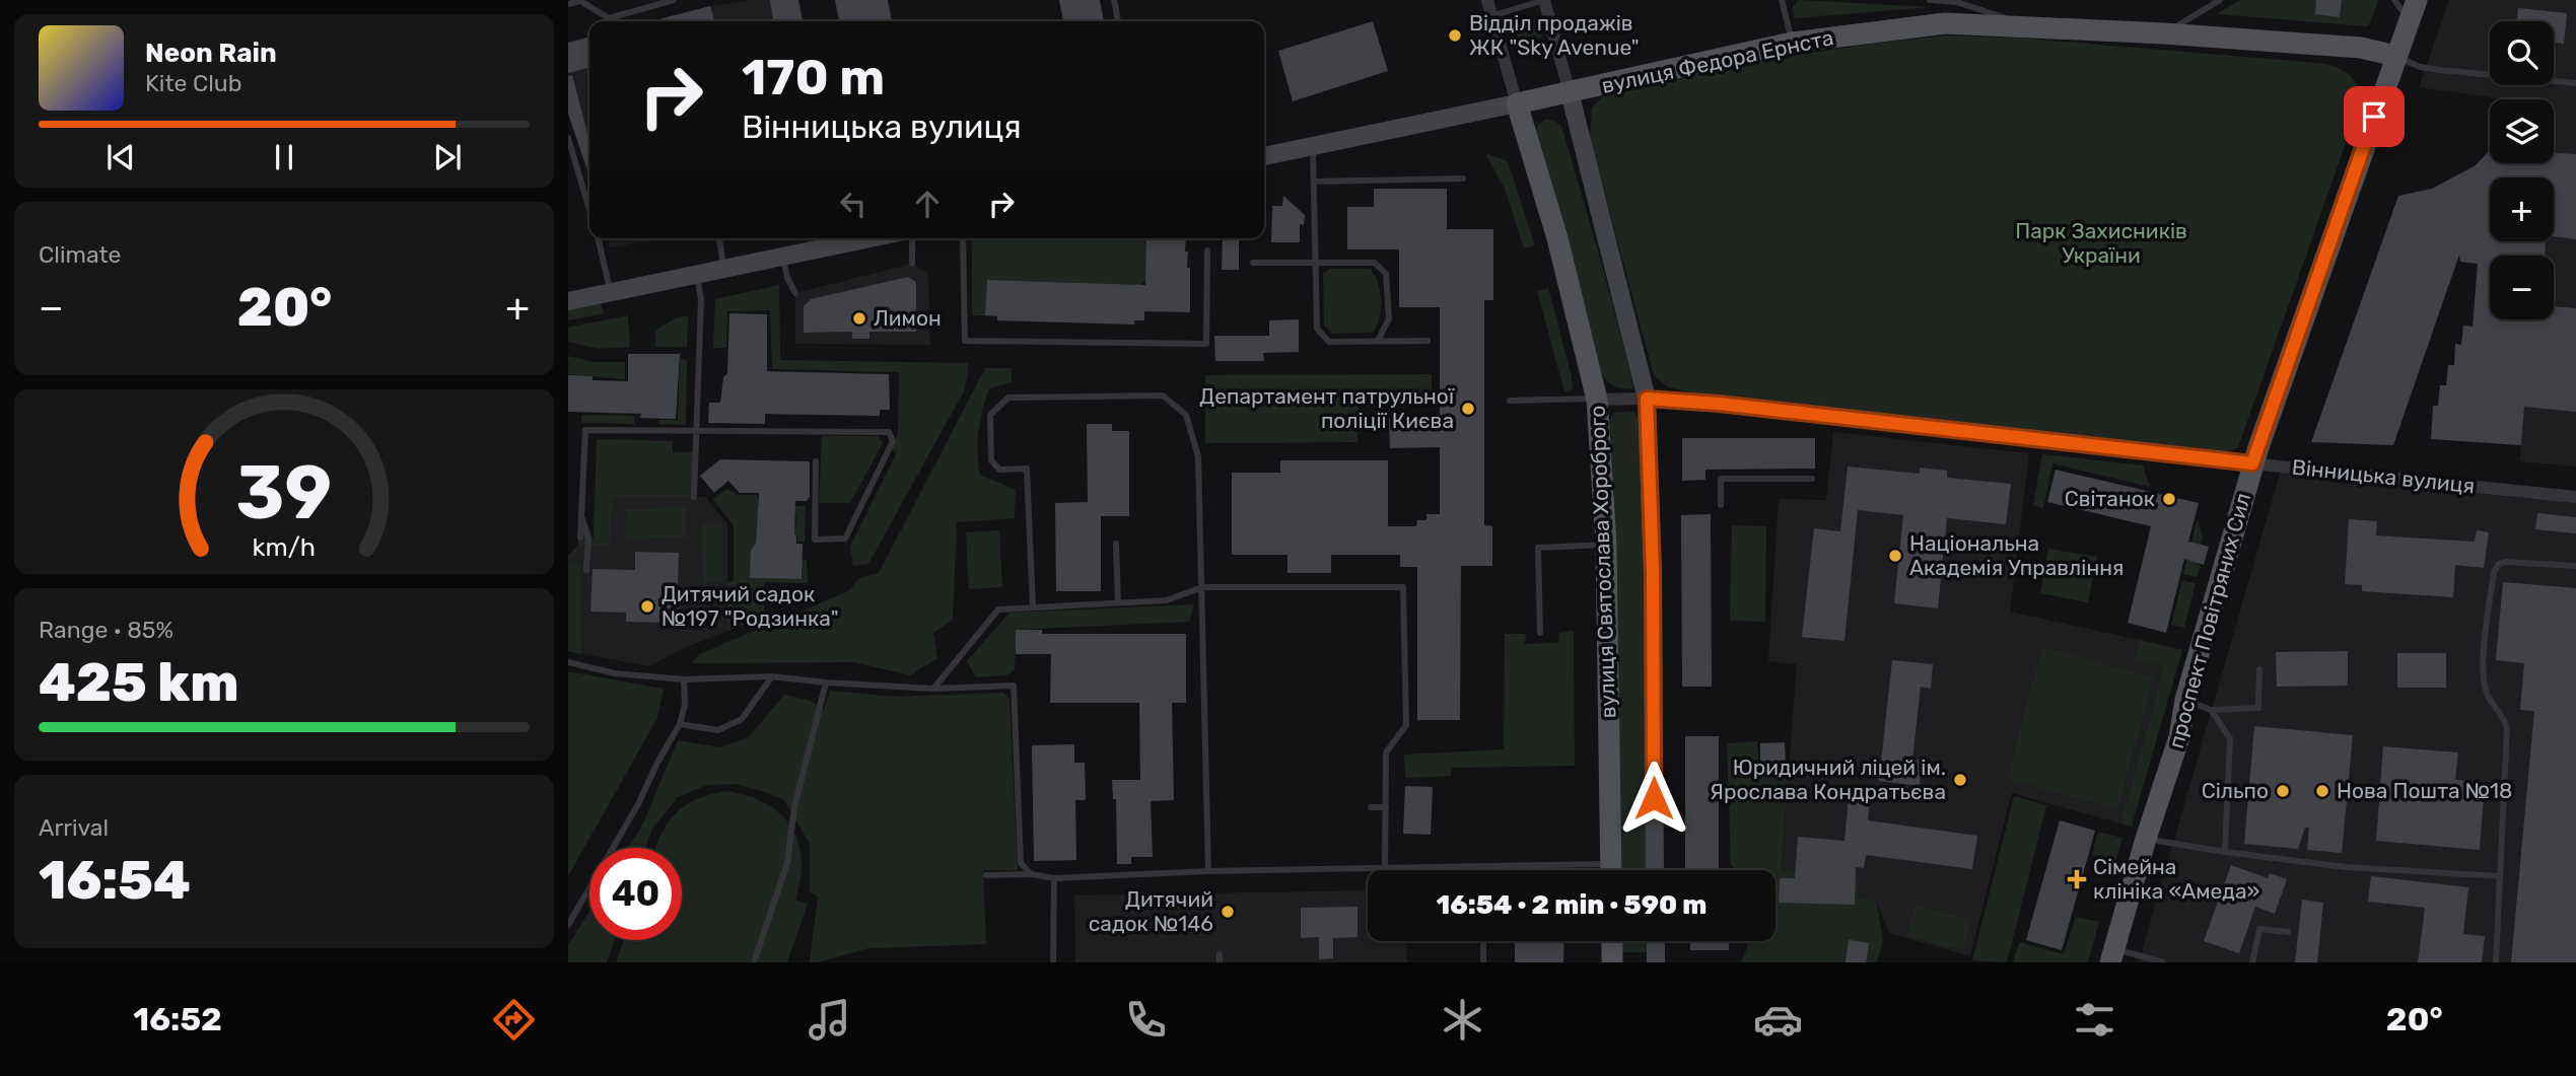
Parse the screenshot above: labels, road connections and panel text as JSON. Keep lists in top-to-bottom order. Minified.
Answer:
{"streets":{"main road":["вулиця Федора Ернста","вулиця Святослава Хороброго","проспект Повітряних Сил"],"street":["Вінницька вулиця"]},"crossings":[["вулиця Федора Ернста","вулиця Святослава Хороброго"],["вулиця Федора Ернста","проспект Повітряних Сил"],["Вінницька вулиця","вулиця Святослава Хороброго"],["Вінницька вулиця","проспект Повітряних Сил"]],"parks":["Парк Захисників України"],"places":{"other":["Відділ продажів ЖК \"Sky Avenue\"","Лимон","Департамент патрульної поліції Києва","Світанок","Національна Академія Управління","Дитячий садок №197 \"Родзинка\"","Юридичний ліцей ім. Ярослава Кондратьєва","Сільпо","Нова Пошта №18","Дитячий садок №146"],"health":["Сімейна клініка «Амеда»"]},"page":{"map_buttons":["+","−"],"turn":["170 m","Вінницька вулиця"],"song":["Neon Rain","Kite Club"],"tile":["Climate",["Range · 85%","425 km"],["Arrival","16:54"]],"heat":["−","20°","+"],"limit":"40","trip":"16:54 · 2 min · 590 m","tabs":["16:52","20°"],"gauge":["39","km/h"]}}
